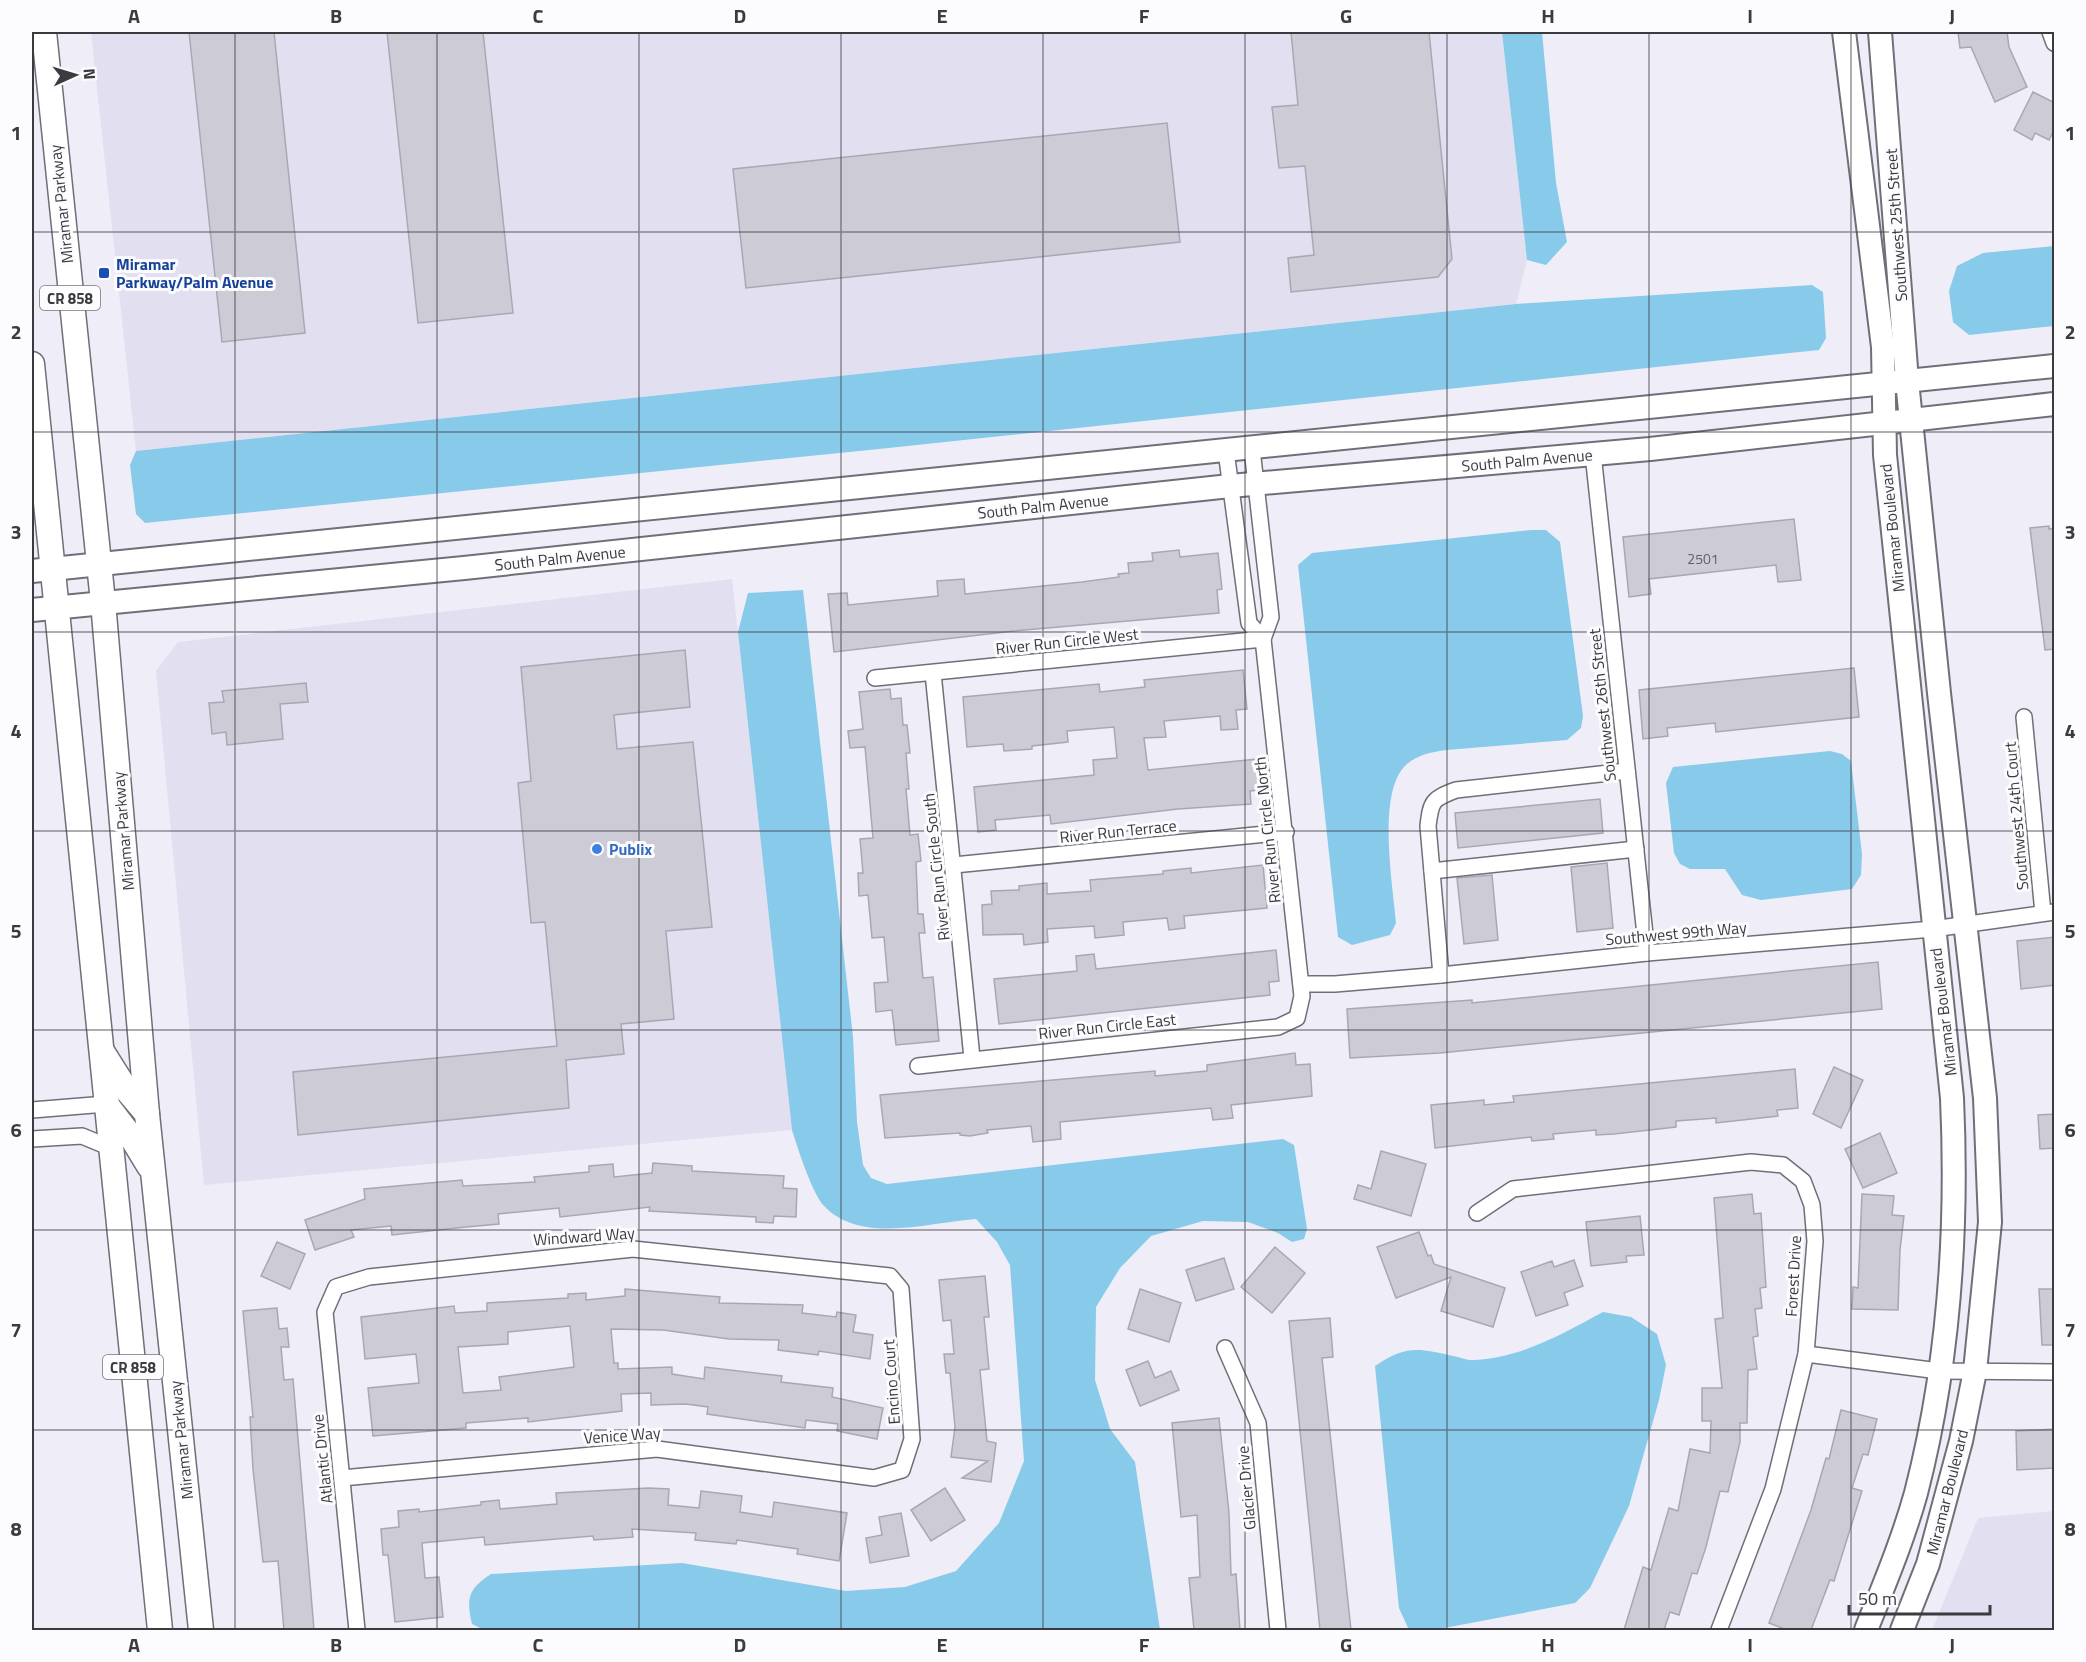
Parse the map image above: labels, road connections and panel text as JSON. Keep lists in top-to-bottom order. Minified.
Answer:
{"streets":{"main road":["Miramar Parkway","Southwest 25th Street","CR 858","South Palm Avenue","Miramar Boulevard"],"street":["River Run Circle West","Southwest 26th Street","Southwest 24th Court","River Run Circle North","River Run Terrace","River Run Circle South","Southwest 99th Way","River Run Circle East","Windward Way","Forest Drive","Encino Court","Venice Way","Atlantic Drive","Glacier Drive"]},"crossings":[["Miramar Parkway","South Palm Avenue"],["Southwest 25th Street","South Palm Avenue"],["Southwest 25th Street","Miramar Boulevard"],["CR 858","South Palm Avenue"],["South Palm Avenue","Miramar Boulevard"],["South Palm Avenue","Southwest 26th Street"],["South Palm Avenue","River Run Circle North"],["Miramar Boulevard","Southwest 99th Way"],["River Run Circle West","River Run Circle North"],["River Run Circle West","River Run Circle South"],["Southwest 26th Street","Southwest 99th Way"],["Southwest 24th Court","Southwest 99th Way"],["River Run Circle North","River Run Terrace"],["River Run Circle North","Southwest 99th Way"],["River Run Circle North","River Run Circle East"],["River Run Terrace","River Run Circle South"],["River Run Circle South","River Run Circle East"],["Windward Way","Encino Court"],["Windward Way","Atlantic Drive"],["Encino Court","Venice Way"],["Venice Way","Atlantic Drive"]],"places":{"transit":["Miramar Parkway/Palm Avenue"],"other":["Publix"]},"house_numbers":["2501"],"scale_bar":"50 m","north":"right","grid":{"columns":["A","B","C","D","E","F","G","H","I","J"],"rows":["1","2","3","4","5","6","7","8"]}}
